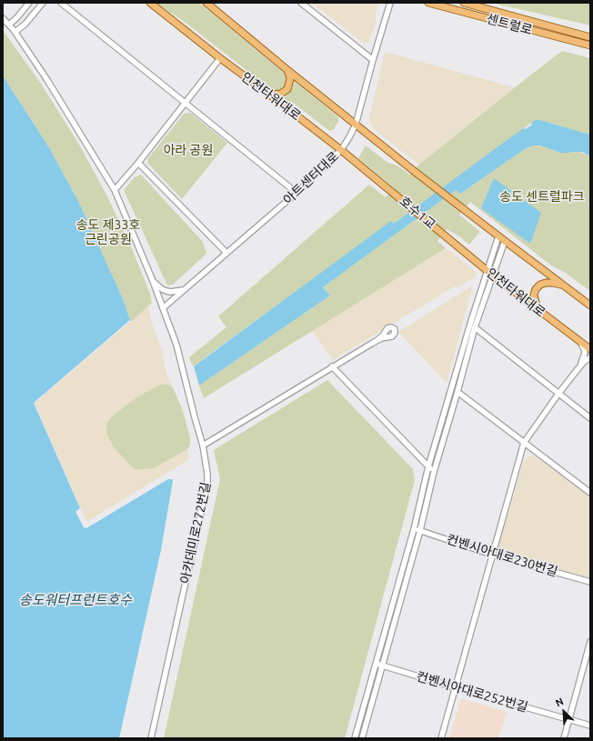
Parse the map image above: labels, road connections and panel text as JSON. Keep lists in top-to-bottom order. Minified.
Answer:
{"streets":{"main road":["센트럴로","인천타워대로","호수1교"],"street":["아트센터대로","아카데미로272번길","컨벤시아대로230번길","컨벤시아대로252번길"]},"crossings":[["인천타워대로","아트센터대로"],["인천타워대로","호수1교"],["아트센터대로","아카데미로272번길"]],"water":["송도워터프런트호수"],"parks":["아라 공원","송도 센트럴파크","송도 제33호 근린공원"],"north":"top left"}
